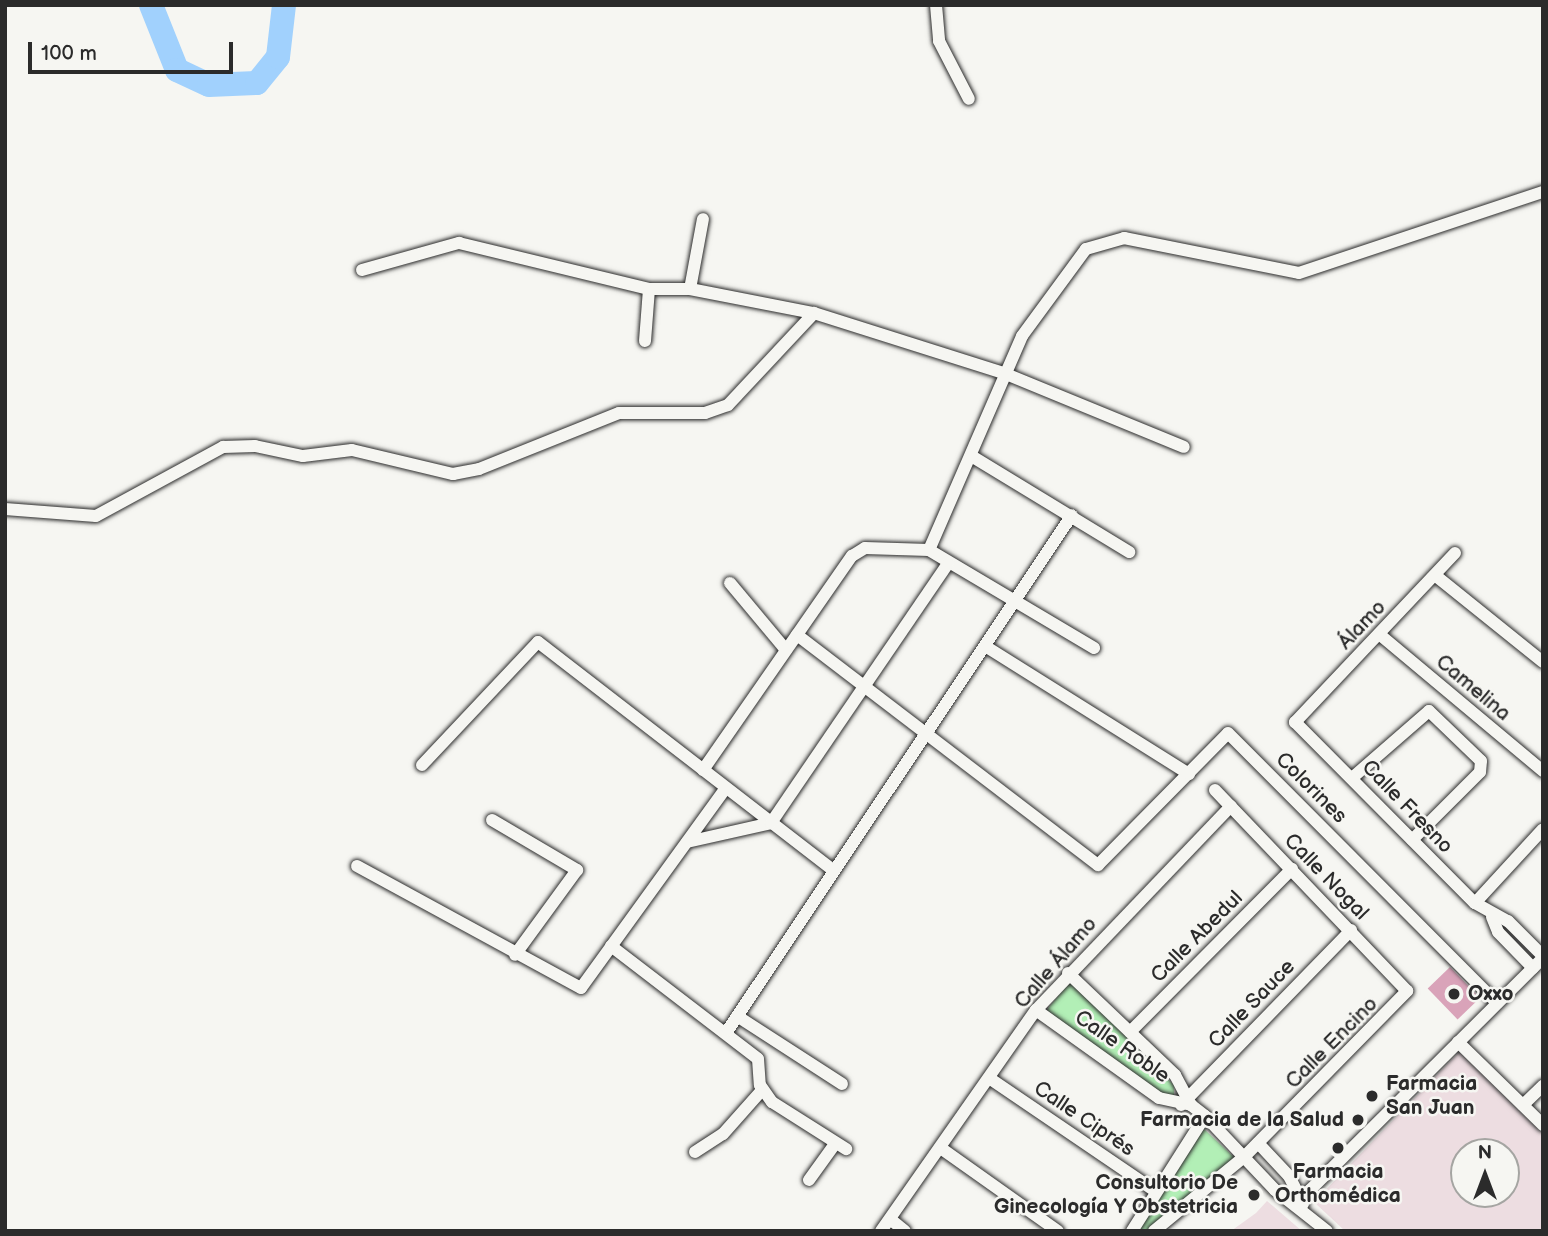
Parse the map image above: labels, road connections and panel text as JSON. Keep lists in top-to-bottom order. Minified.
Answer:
{"streets":{"street":["Álamo","Camelina","Colorines","Calle Fresno","Calle Nogal","Calle Abedul","Calle Álamo","Calle Sauce","Calle Encino","Calle Roble","Calle Ciprés"]},"crossings":[["Álamo","Camelina"],["Álamo","Calle Fresno"],["Calle Nogal","Calle Abedul"],["Calle Nogal","Calle Álamo"],["Calle Nogal","Calle Sauce"],["Calle Nogal","Calle Encino"],["Calle Abedul","Calle Roble"],["Calle Álamo","Calle Roble"],["Calle Álamo","Calle Ciprés"],["Calle Sauce","Calle Roble"],["Calle Encino","Calle Roble"]],"places":["Oxxo","Farmacia San Juan","Farmacia de la Salud","Farmacia Orthomédica","Consultorio De Ginecología Y Obstetricia"],"scale_bar":"100 m","north":"top"}
